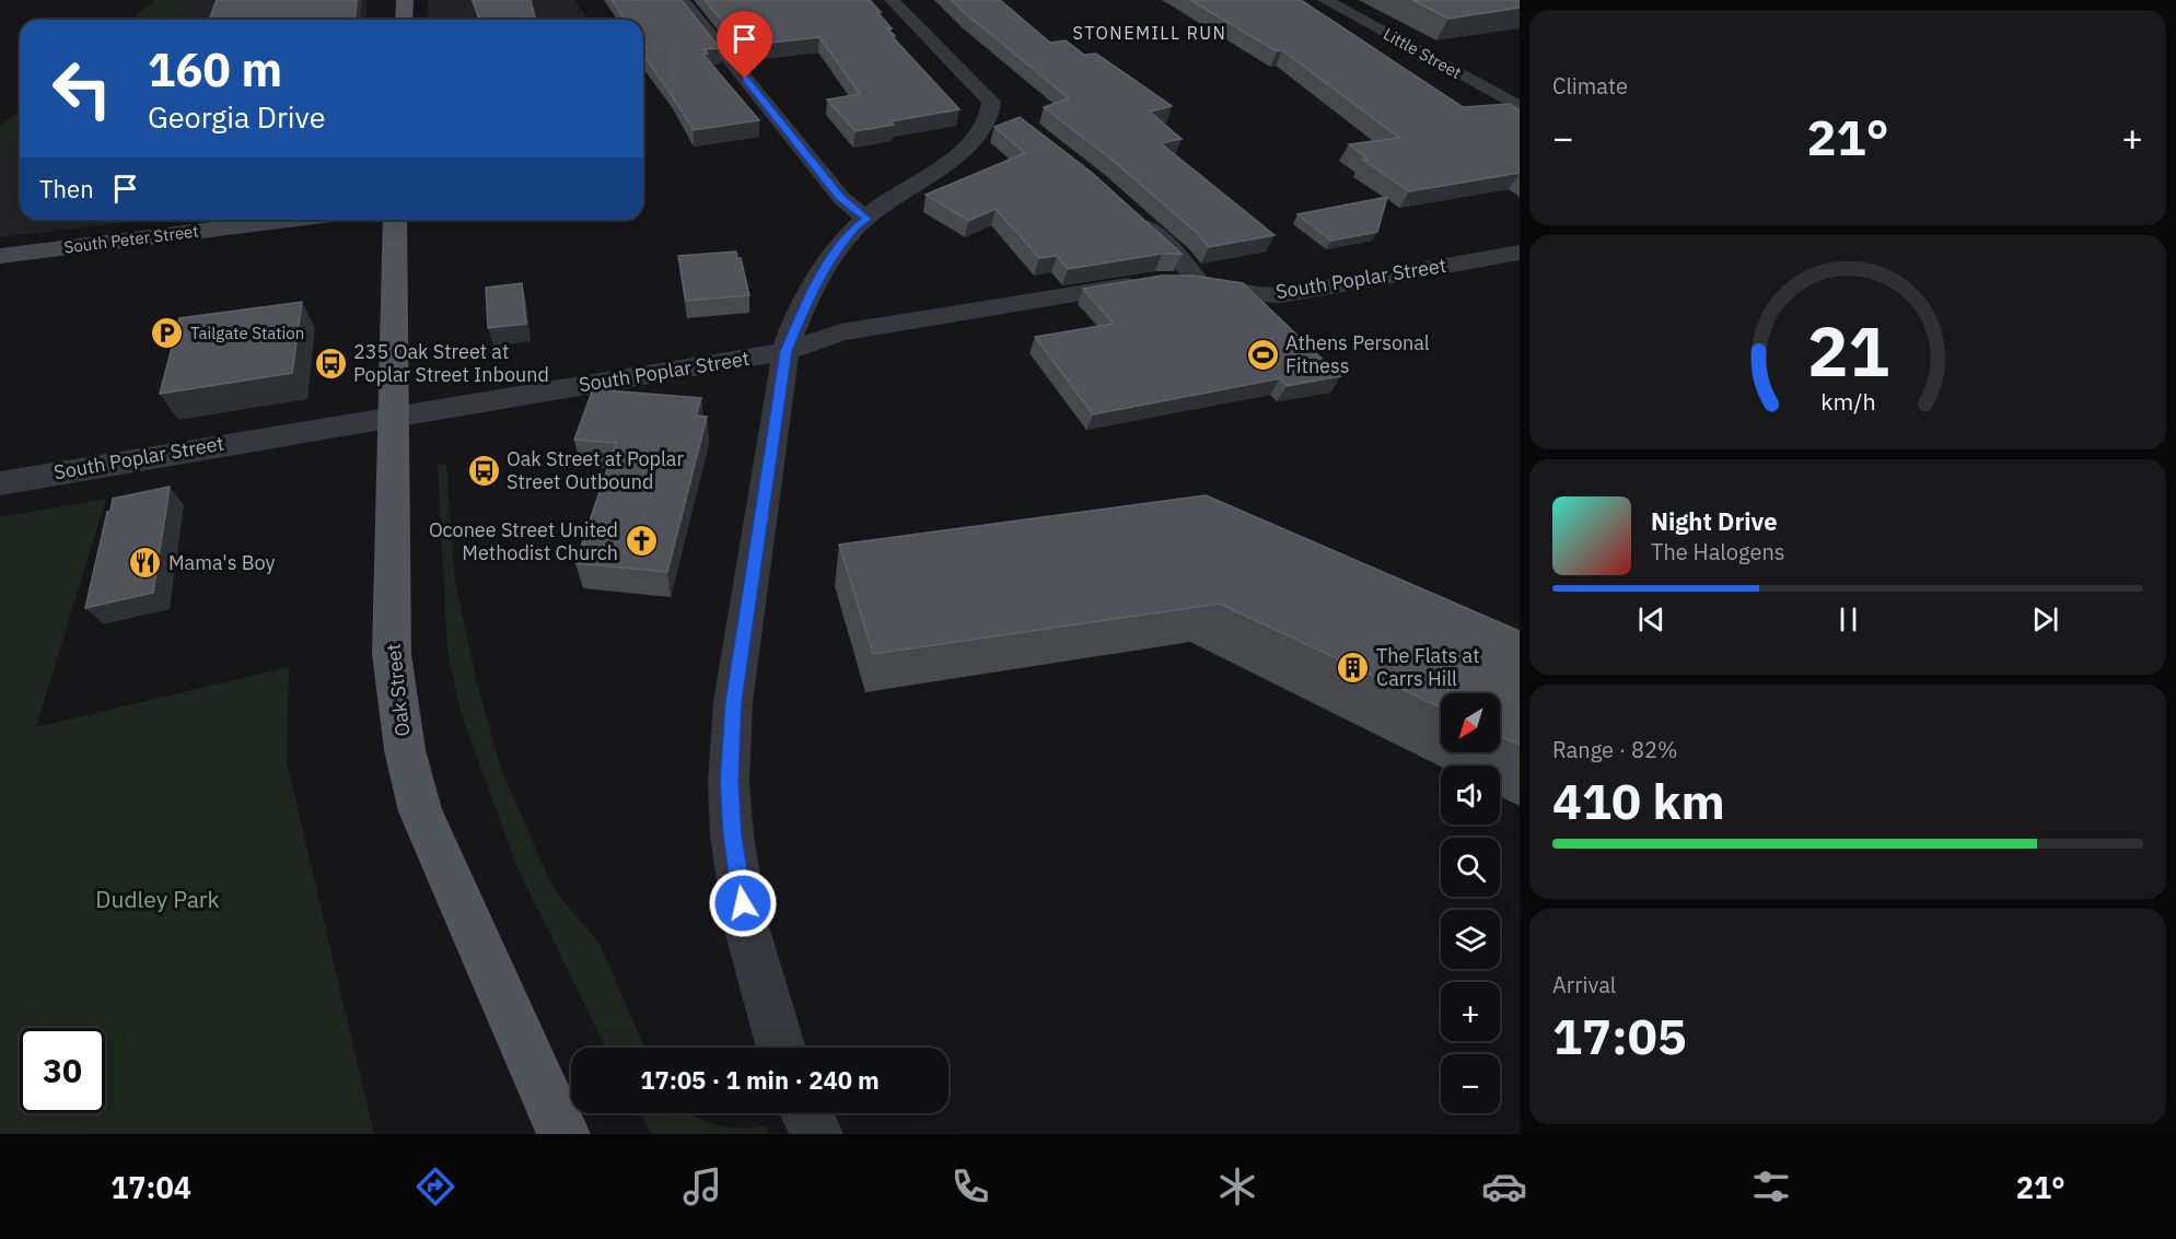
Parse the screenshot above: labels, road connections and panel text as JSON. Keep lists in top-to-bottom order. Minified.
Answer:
{"streets":{"main road":["Oak Street"],"street":["Little Street","South Peter Street","South Poplar Street"]},"crossings":[["South Poplar Street","Oak Street"]],"districts":["STONEMILL RUN"],"parks":["Dudley Park"],"places":{"parking":["Tailgate Station"],"sports":["Athens Personal Fitness"],"bus stop":["235 Oak Street at Poplar Street Inbound","Oak Street at Poplar Street Outbound"],"church":["Oconee Street United Methodist Church"],"restaurant":["Mama's Boy"],"building":["The Flats at Carrs Hill"]},"north":"bottom left","page":{"tile":["Climate",["Range · 82%","410 km"],["Arrival","17:05"]],"turn":["160 m","Georgia Drive"],"heat":["−","21°","+"],"then":"Then","song":["Night Drive","The Halogens"],"map_buttons":["+","−"],"limit":"30","trip":"17:05 · 1 min · 240 m","tabs":["17:04","21°"],"gauge":["21","km/h"]}}
